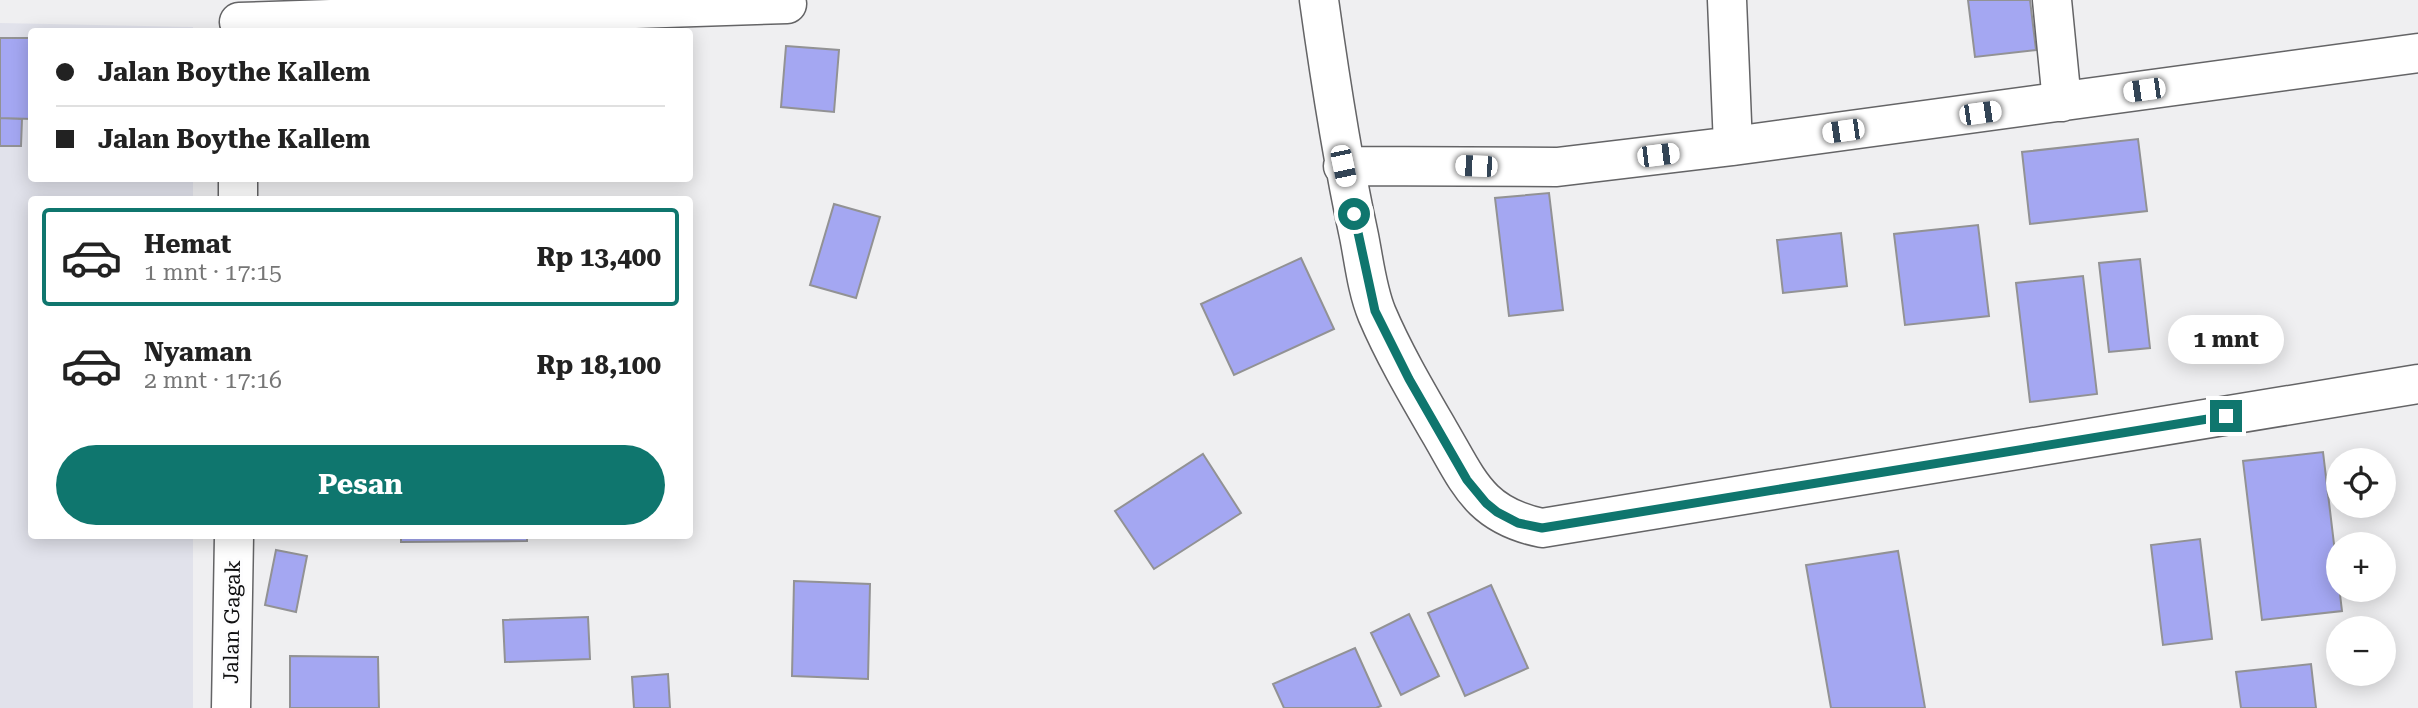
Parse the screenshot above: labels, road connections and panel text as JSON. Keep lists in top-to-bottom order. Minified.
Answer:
{"streets":{"street":["Jalan Gagak"]},"page":{"banner":["Jalan Boythe Kallem","Jalan Boythe Kallem"],"list":[{"name":"Hemat","note":"1 mnt · 17:15","value":"Rp 13,400"},{"name":"Nyaman","note":"2 mnt · 17:16","value":"Rp 18,100"}],"bubble":"1 mnt","buttons":"Pesan","map_buttons":["+","−"]}}
